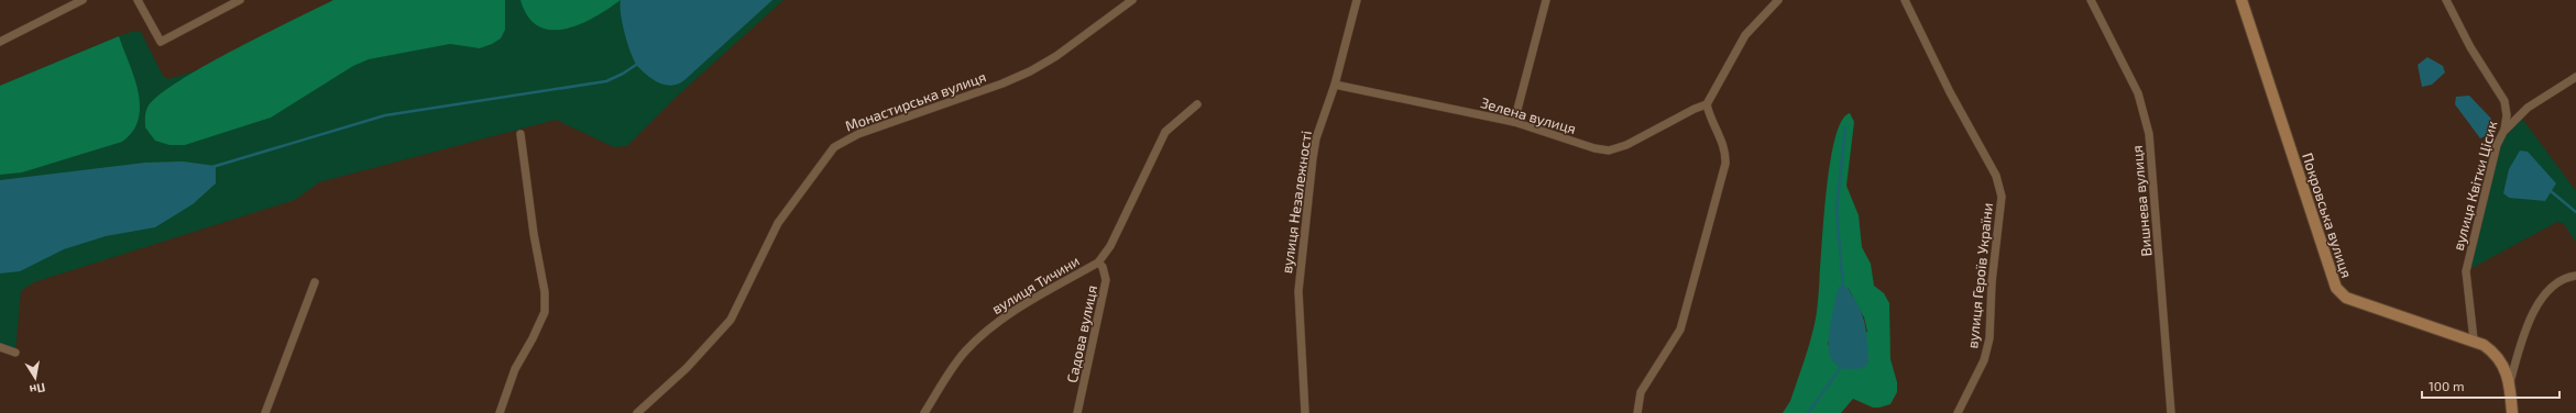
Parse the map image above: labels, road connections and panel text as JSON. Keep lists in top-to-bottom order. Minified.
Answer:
{"streets":{"street":["Монастирська вулиця","Зелена вулиця","вулиця Квітки Цісик","Вишнева вулиця","Покровська вулиця","вулиця Героїв України","вулиця Тичини","Садова вулиця"]},"crossings":[["вулиця Квітки Цісик","Покровська вулиця"],["вулиця Тичини","Садова вулиця"]],"scale_bar":"100 m","north":"bottom"}
